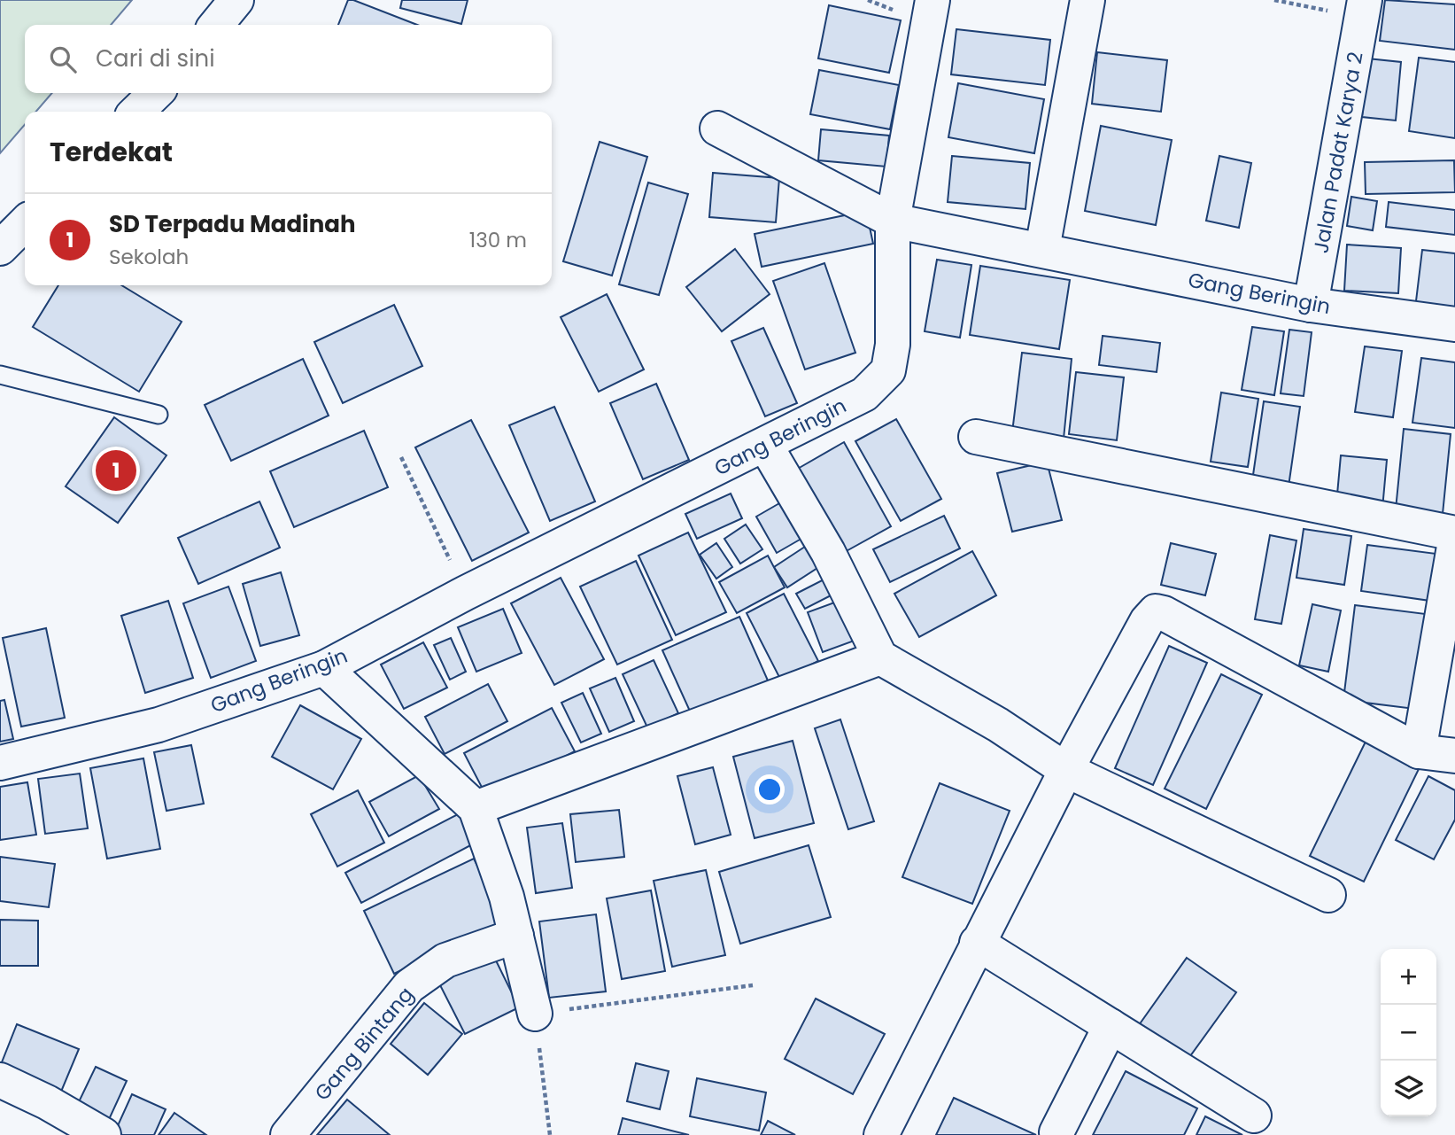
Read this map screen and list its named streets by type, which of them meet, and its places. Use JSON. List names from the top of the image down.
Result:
{
  "streets": {
    "street": ["Jalan Padat Karya 2", "Gang Beringin", "Gang Bintang"]
  },
  "crossings": [
    ["Jalan Padat Karya 2", "Gang Beringin"]
  ],
  "page": {
    "search": "Cari di sini",
    "heading": "Terdekat",
    "list": [
      {
        "mark": "1",
        "name": "SD Terpadu Madinah",
        "note": "Sekolah",
        "value": "130 m"
      }
    ],
    "pins": "1",
    "map_buttons": ["+", "−"]
  }
}
